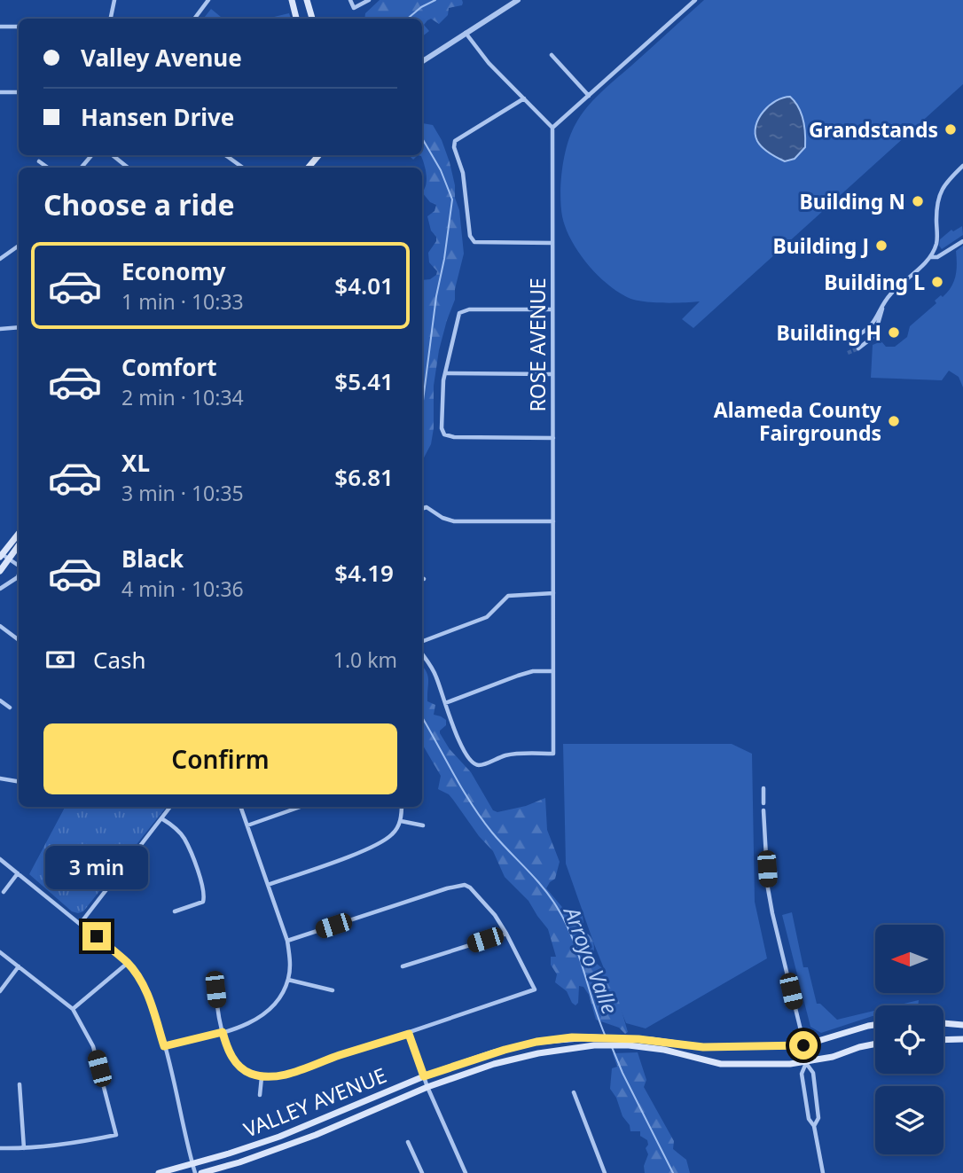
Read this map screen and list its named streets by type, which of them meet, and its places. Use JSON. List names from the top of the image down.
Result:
{
  "streets": {
    "main road": ["VALLEY AVENUE"],
    "street": ["ROSE AVENUE"]
  },
  "water": ["Arroyo Valle"],
  "places": [
    "Grandstands",
    "Building N",
    "Building J",
    "Building L",
    "Building H",
    "Alameda County Fairgrounds"
  ],
  "north": "left",
  "page": {
    "banner": ["Valley Avenue", "Hansen Drive"],
    "heading": "Choose a ride",
    "list": [
      {
        "name": "Economy",
        "note": "1 min · 10:33",
        "value": "$4.01"
      },
      {
        "name": "Comfort",
        "note": "2 min · 10:34",
        "value": "$5.41"
      },
      {
        "name": "XL",
        "note": "3 min · 10:35",
        "value": "$6.81"
      },
      {
        "name": "Black",
        "note": "4 min · 10:36",
        "value": "$4.19"
      }
    ],
    "pay": ["Cash", "1.0 km"],
    "buttons": "Confirm",
    "bubble": "3 min"
  }
}
